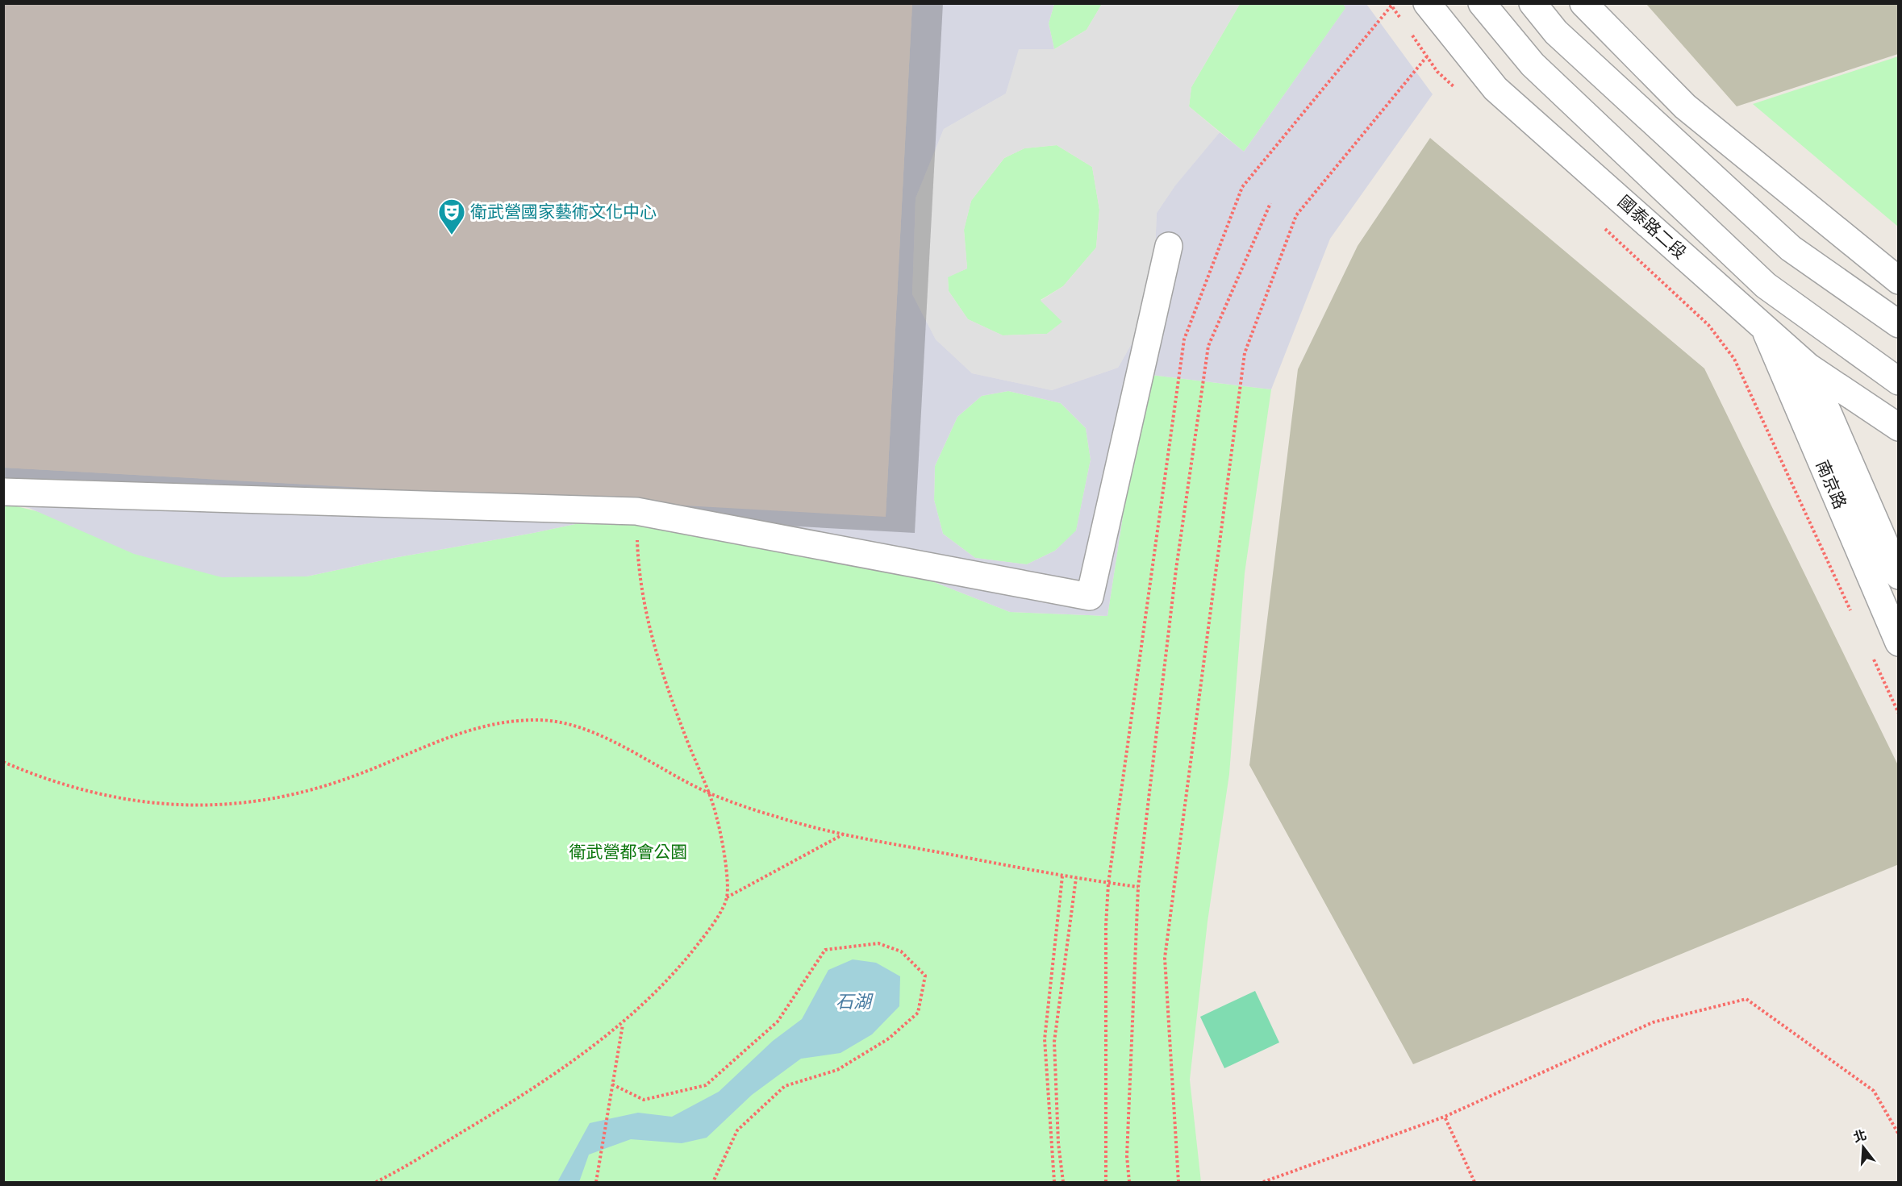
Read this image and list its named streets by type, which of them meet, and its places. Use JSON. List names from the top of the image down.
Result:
{
  "streets": {
    "street": ["國泰路二段", "南京路"]
  },
  "crossings": [
    ["國泰路二段", "南京路"]
  ],
  "water": ["石湖"],
  "parks": ["衛武營都會公園"],
  "places": {
    "theatre": ["衛武營國家藝術文化中心"]
  },
  "north": "top"
}
